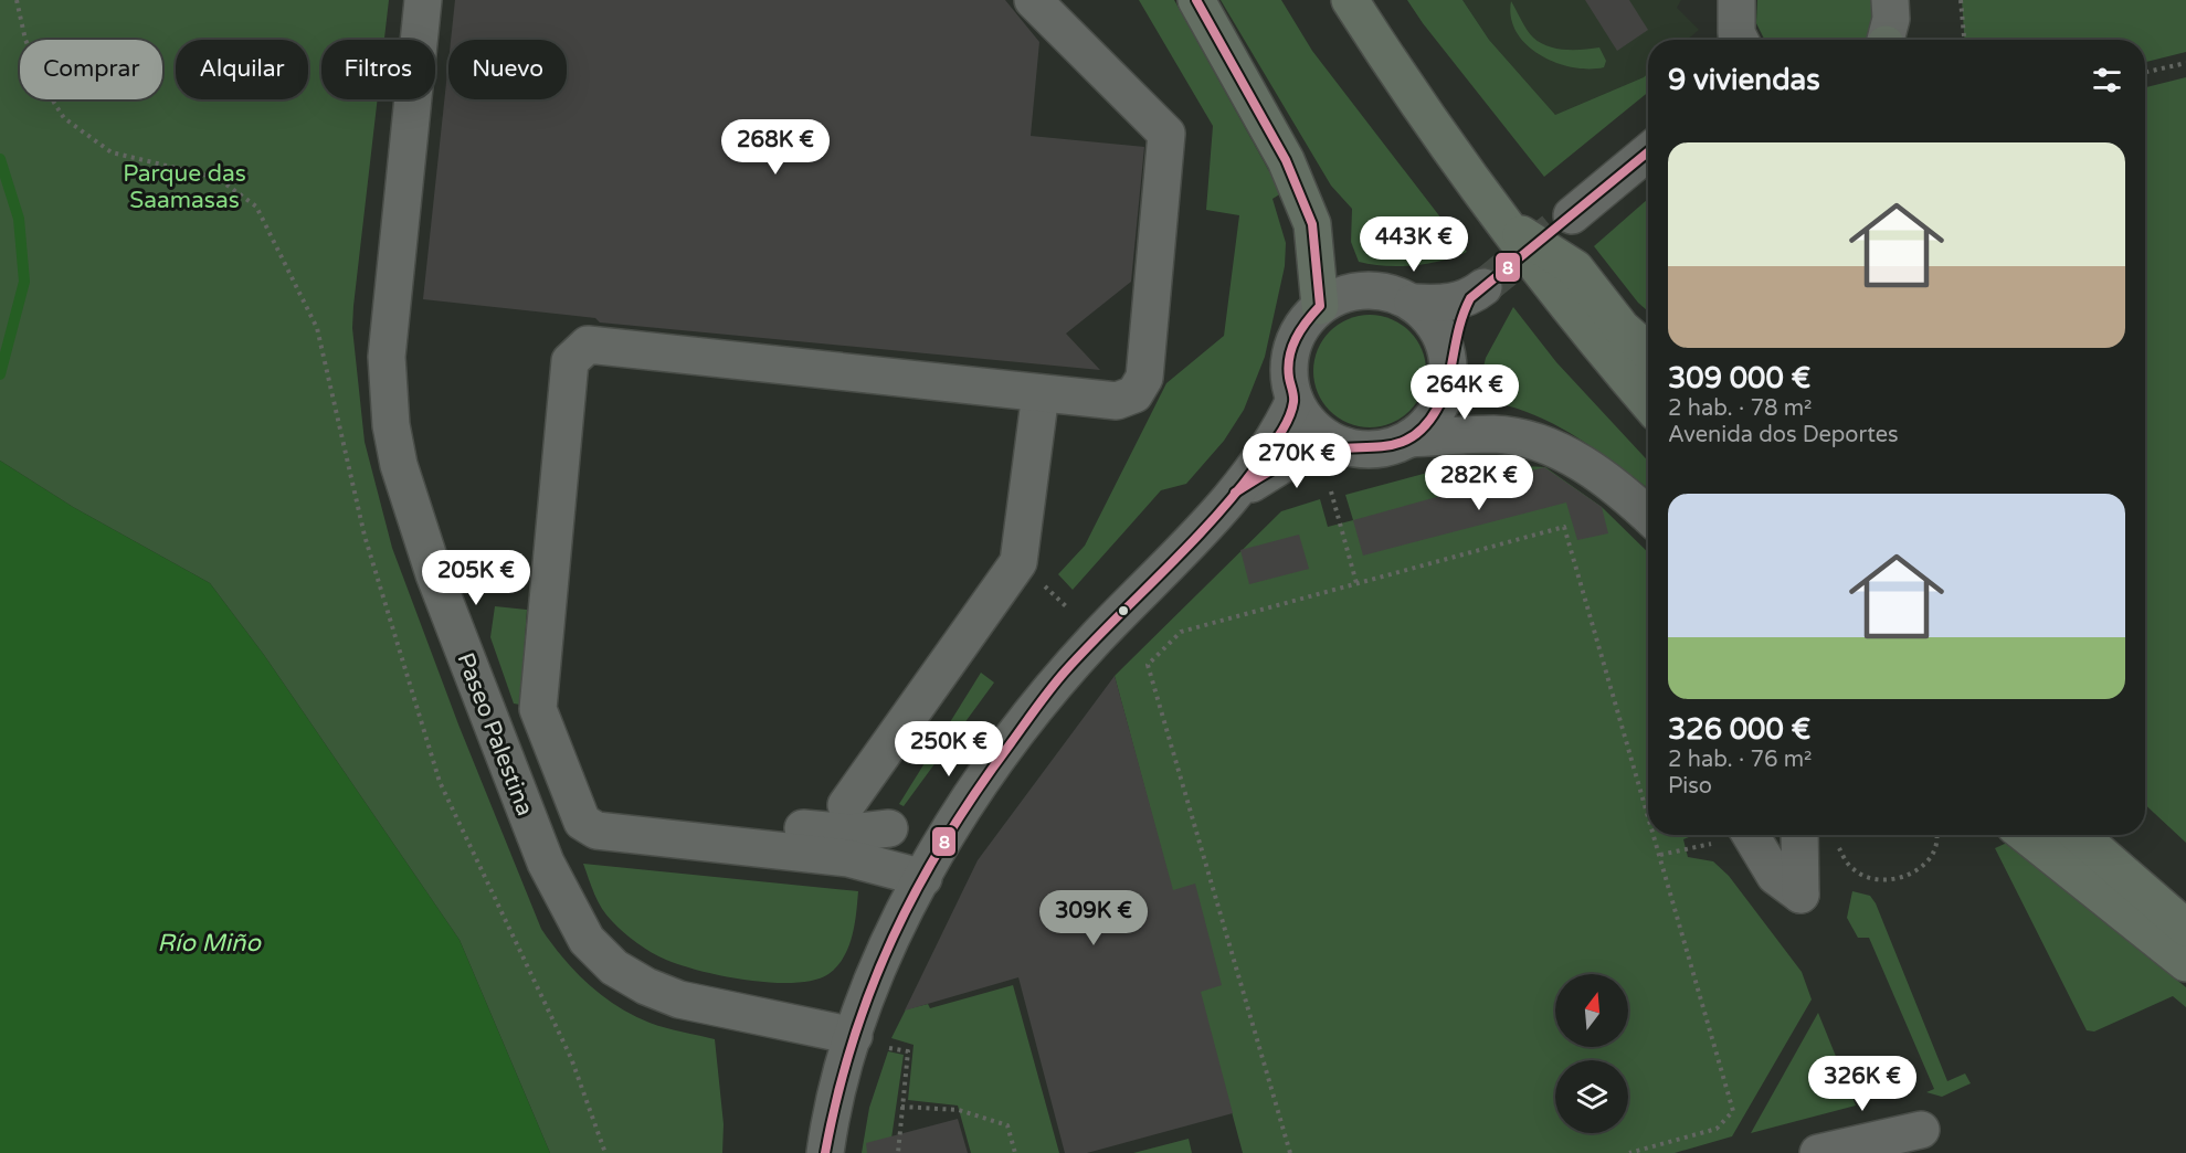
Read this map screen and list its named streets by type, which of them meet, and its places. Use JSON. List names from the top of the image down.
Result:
{
  "streets": {
    "street": ["Paseo Palestina"]
  },
  "water": ["Río Miño"],
  "parks": ["Parque das Saamasas"],
  "lines": ["transit line 8"],
  "north": "top",
  "page": {
    "chip": [
      "Comprar",
      "Alquilar",
      "Filtros",
      "Nuevo"
    ],
    "heading": "9 viviendas",
    "price": [
      "268K €",
      "443K €",
      "264K €",
      "270K €",
      "282K €",
      "205K €",
      "250K €",
      "309K €",
      "326K €"
    ],
    "list": [
      {
        "name": "309 000 €",
        "note": "2 hab. · 78 m² · Avenida dos Deportes"
      },
      {
        "name": "326 000 €",
        "note": "2 hab. · 76 m² · Piso"
      }
    ]
  }
}
